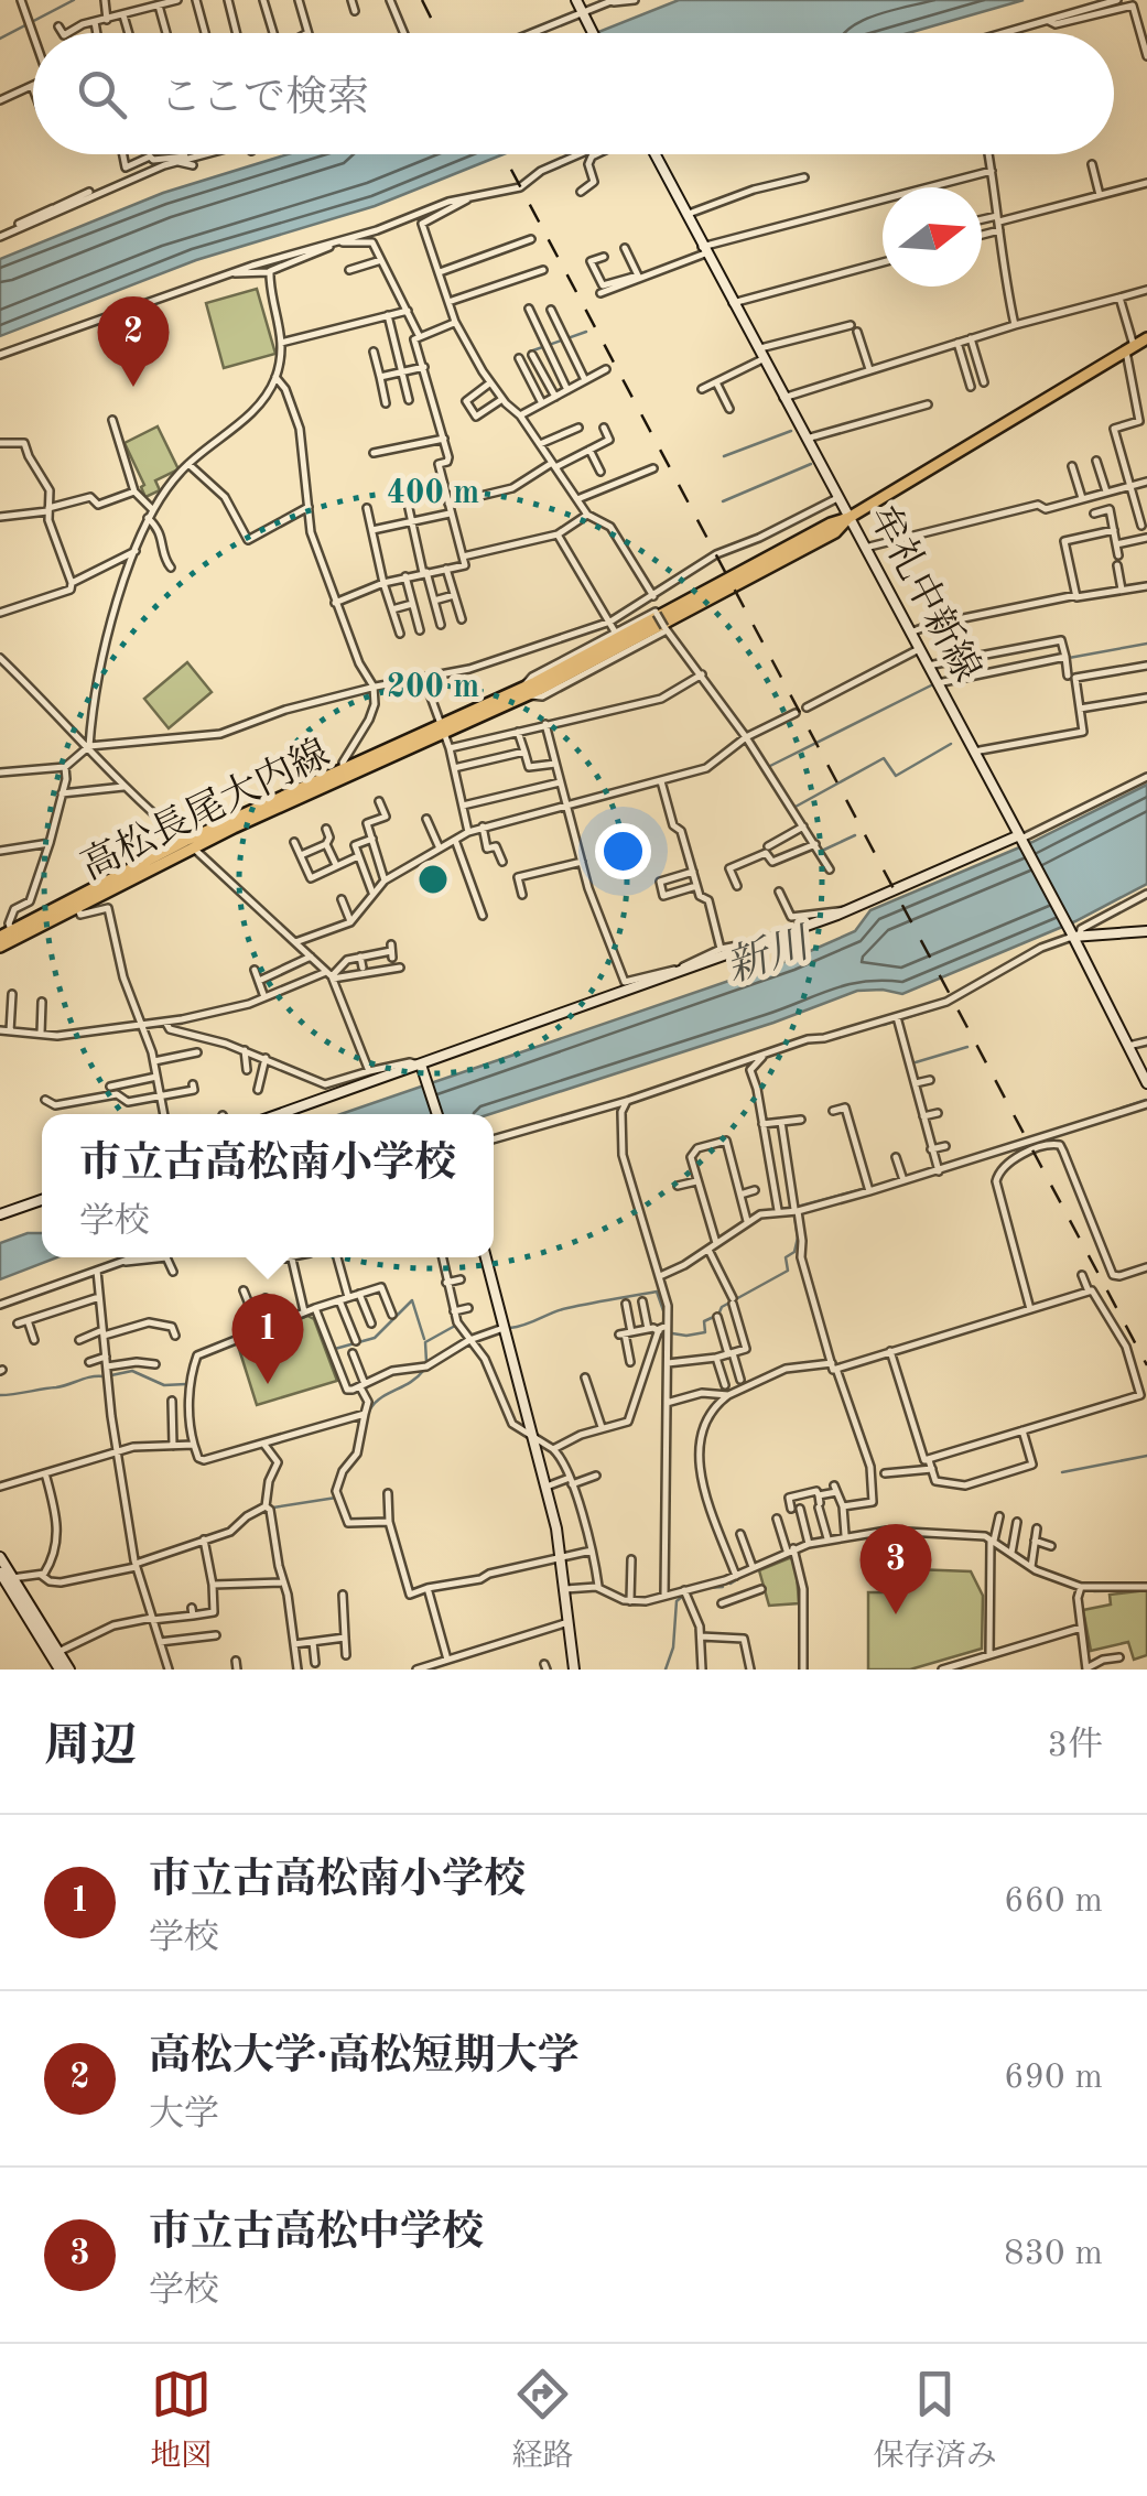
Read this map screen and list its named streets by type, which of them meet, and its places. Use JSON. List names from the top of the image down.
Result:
{
  "streets": {
    "main road": ["高松長尾大内線"],
    "street": ["牟礼中新線"]
  },
  "crossings": [
    ["牟礼中新線", "高松長尾大内線"]
  ],
  "water": ["新川"],
  "north": "right",
  "page": {
    "search": "ここで検索",
    "pins": ["2", "1", "3"],
    "popup": ["市立古高松南小学校", "学校"],
    "heading": ["周辺", "3件"],
    "list": [
      {
        "mark": "1",
        "name": "市立古高松南小学校",
        "note": "学校",
        "value": "660 m"
      },
      {
        "mark": "2",
        "name": "高松大学·高松短期大学",
        "note": "大学",
        "value": "690 m"
      },
      {
        "mark": "3",
        "name": "市立古高松中学校",
        "note": "学校",
        "value": "830 m"
      }
    ],
    "nav": ["地図", "経路", "保存済み"]
  },
  "rings": ["400 m", "200 m"]
}
